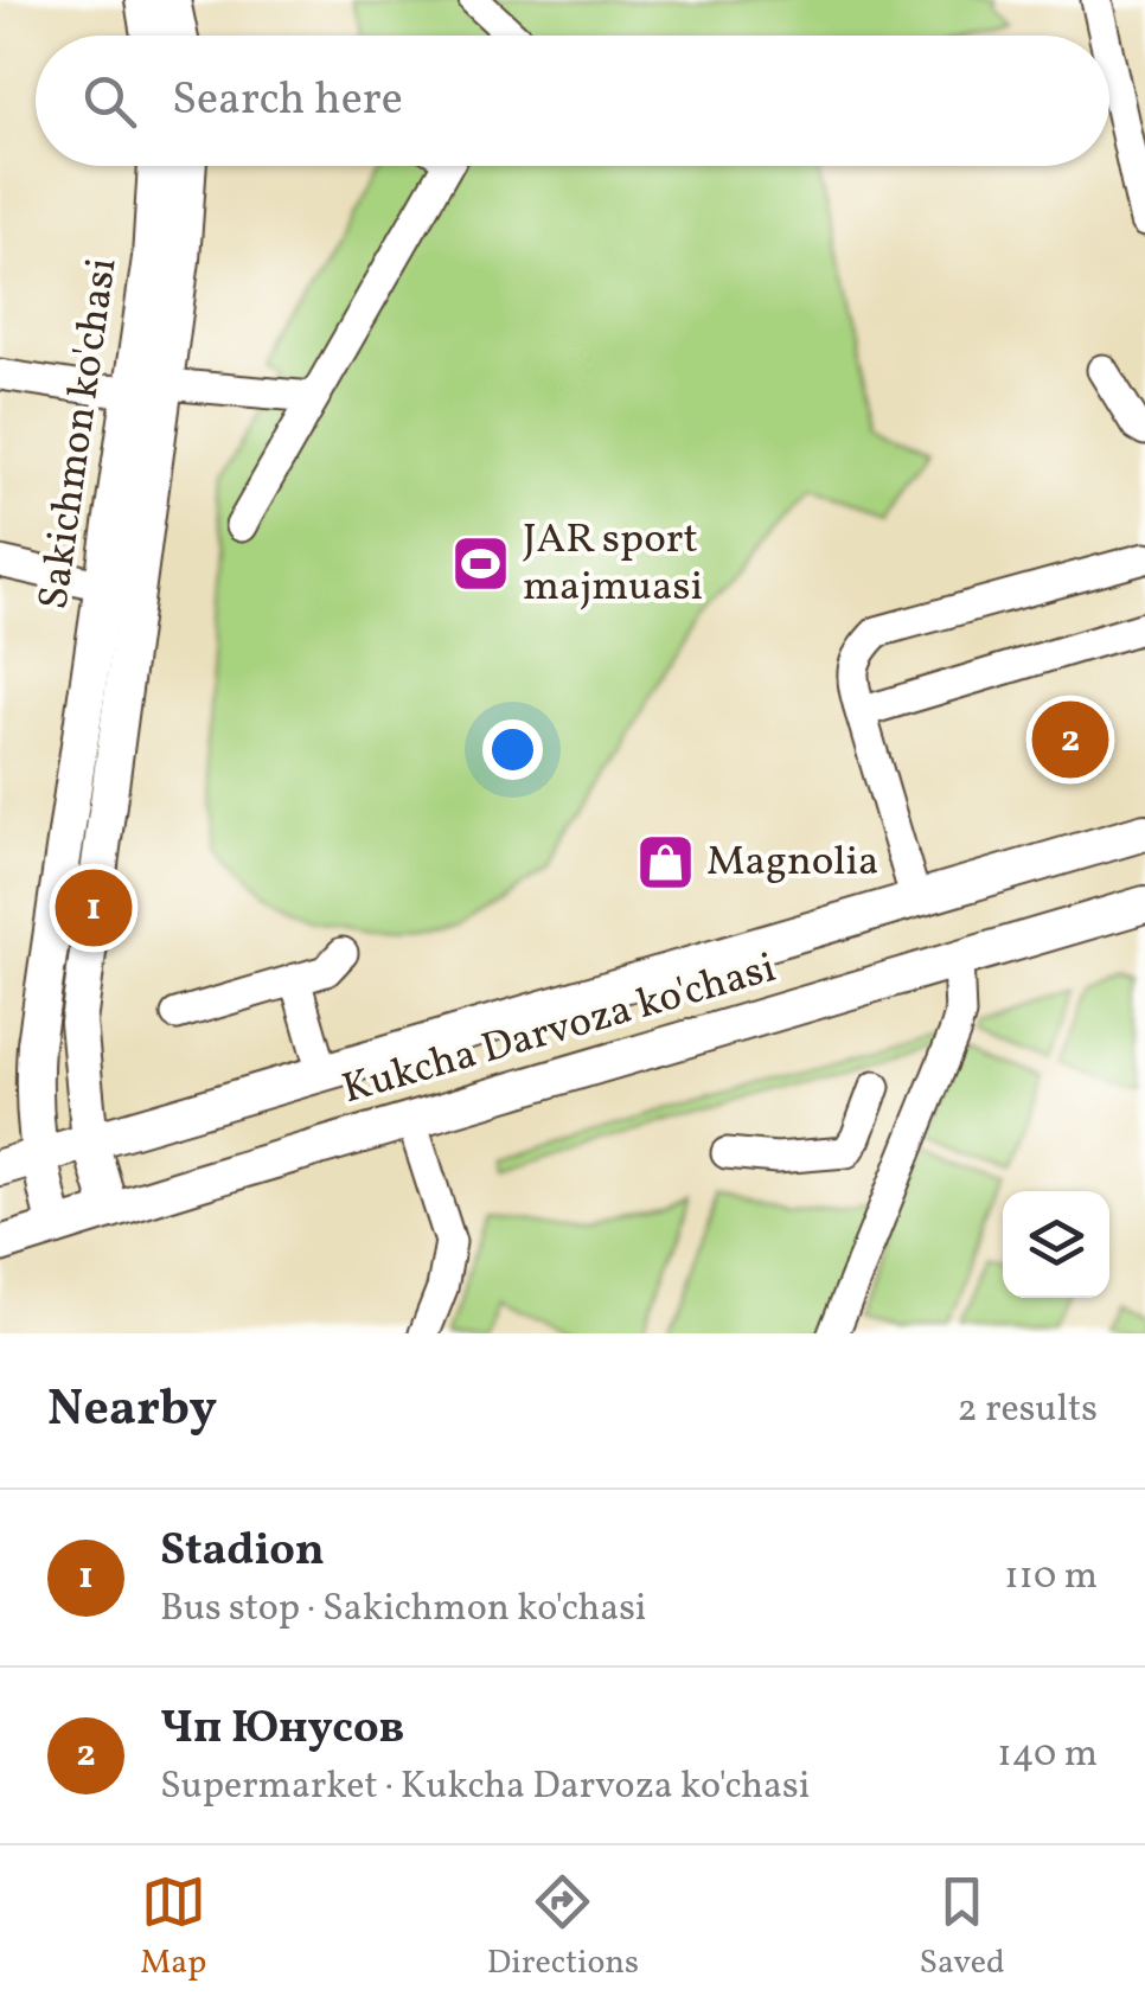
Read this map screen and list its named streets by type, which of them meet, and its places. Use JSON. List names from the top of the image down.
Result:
{
  "streets": {
    "main road": ["Sakichmon ko'chasi", "Kukcha Darvoza ko'chasi"]
  },
  "crossings": [
    ["Sakichmon ko'chasi", "Kukcha Darvoza ko'chasi"]
  ],
  "places": {
    "sports": ["JAR sport majmuasi"],
    "shop": ["Magnolia"]
  },
  "page": {
    "search": "Search here",
    "pins": ["2", "1"],
    "heading": ["Nearby", "2 results"],
    "list": [
      {
        "mark": "1",
        "name": "Stadion",
        "note": "Bus stop · Sakichmon ko'chasi",
        "value": "110 m"
      },
      {
        "mark": "2",
        "name": "Чп Юнусов",
        "note": "Supermarket · Kukcha Darvoza ko'chasi",
        "value": "140 m"
      }
    ],
    "nav": ["Map", "Directions", "Saved"]
  }
}
